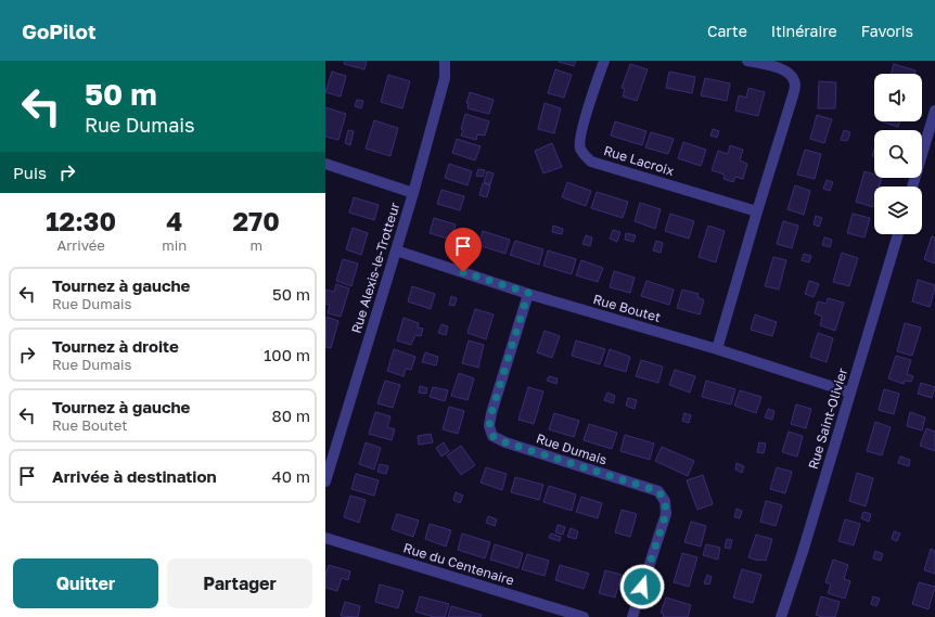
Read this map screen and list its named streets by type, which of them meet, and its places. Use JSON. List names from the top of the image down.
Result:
{
  "streets": {
    "street": [
      "Rue Lacroix",
      "Rue Alexis-le-Trotteur",
      "Rue Boutet",
      "Rue Saint-Olivier",
      "Rue Dumais",
      "Rue du Centenaire"
    ]
  },
  "crossings": [
    ["Rue Alexis-le-Trotteur", "Rue Boutet"],
    ["Rue Boutet", "Rue Saint-Olivier"],
    ["Rue Boutet", "Rue Dumais"]
  ],
  "page": {
    "header": "GoPilot",
    "nav": ["Carte", "Itinéraire", "Favoris"],
    "turn": ["50 m", "Rue Dumais"],
    "then": "Puis",
    "eta": [
      "12:30",
      "Arrivée",
      "4",
      "min",
      "270",
      "m"
    ],
    "list": [
      {
        "name": "Tournez à gauche",
        "note": "Rue Dumais",
        "value": "50 m"
      },
      {
        "name": "Tournez à droite",
        "note": "Rue Dumais",
        "value": "100 m"
      },
      {
        "name": "Tournez à gauche",
        "note": "Rue Boutet",
        "value": "80 m"
      },
      {
        "name": "Arrivée à destination",
        "value": "40 m"
      }
    ],
    "buttons": ["Quitter", "Partager"]
  }
}
